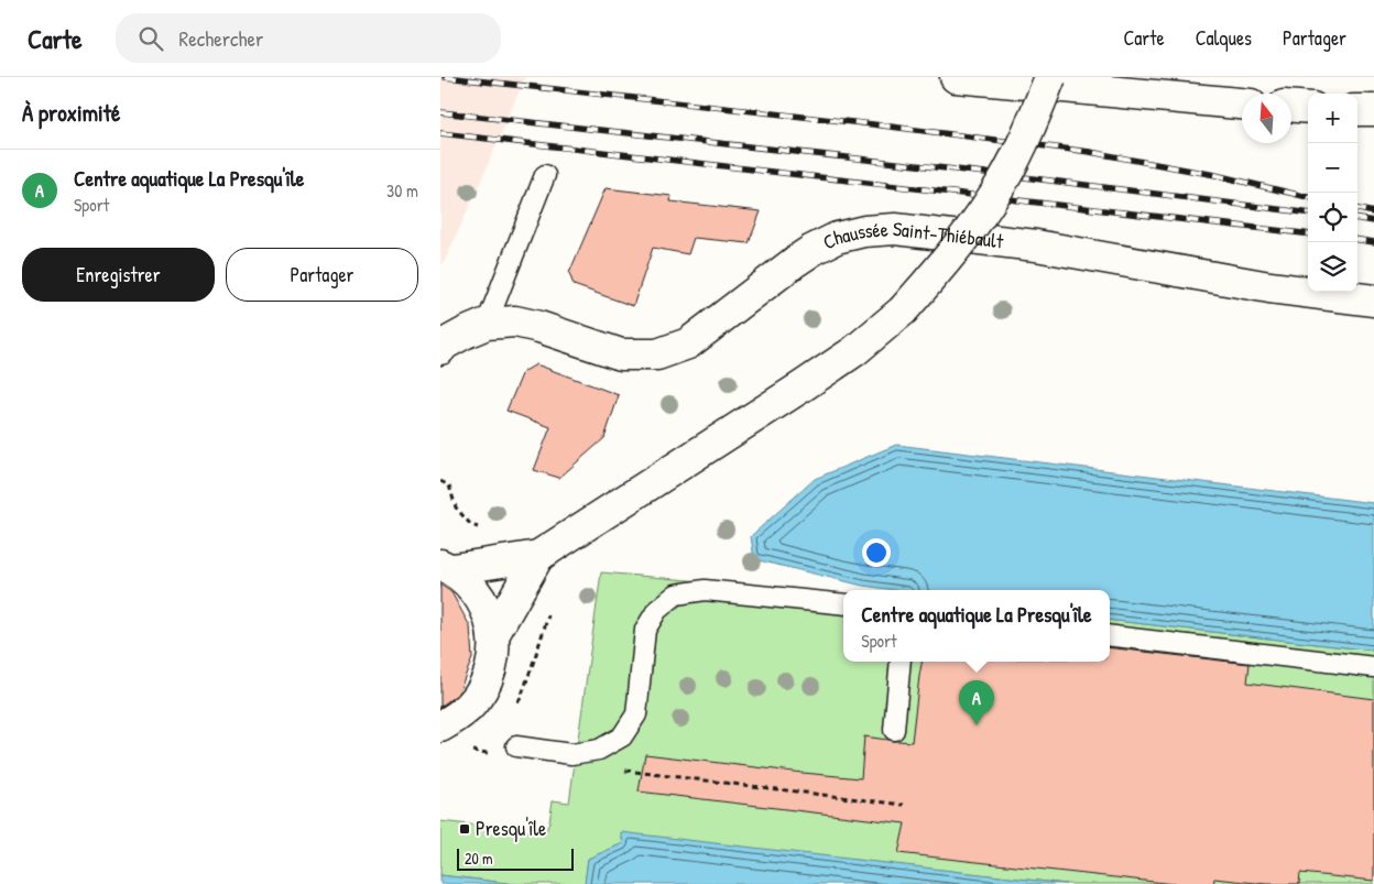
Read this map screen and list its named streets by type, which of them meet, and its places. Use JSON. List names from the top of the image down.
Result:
{
  "streets": {
    "street": ["Chaussée Saint-Thiébault"]
  },
  "places": {
    "transit": ["Presqu'île"]
  },
  "scale_bar": "20 m",
  "north": "top",
  "page": {
    "header": "Carte",
    "search": "Rechercher",
    "nav": ["Carte", "Calques", "Partager"],
    "heading": "À proximité",
    "map_buttons": ["+", "−"],
    "list": [
      {
        "mark": "A",
        "name": "Centre aquatique La Presqu'île",
        "note": "Sport",
        "value": "30 m"
      }
    ],
    "buttons": ["Enregistrer", "Partager"],
    "popup": ["Centre aquatique La Presqu'île", "Sport"],
    "pins": "A",
    "scale": "20 m"
  }
}
